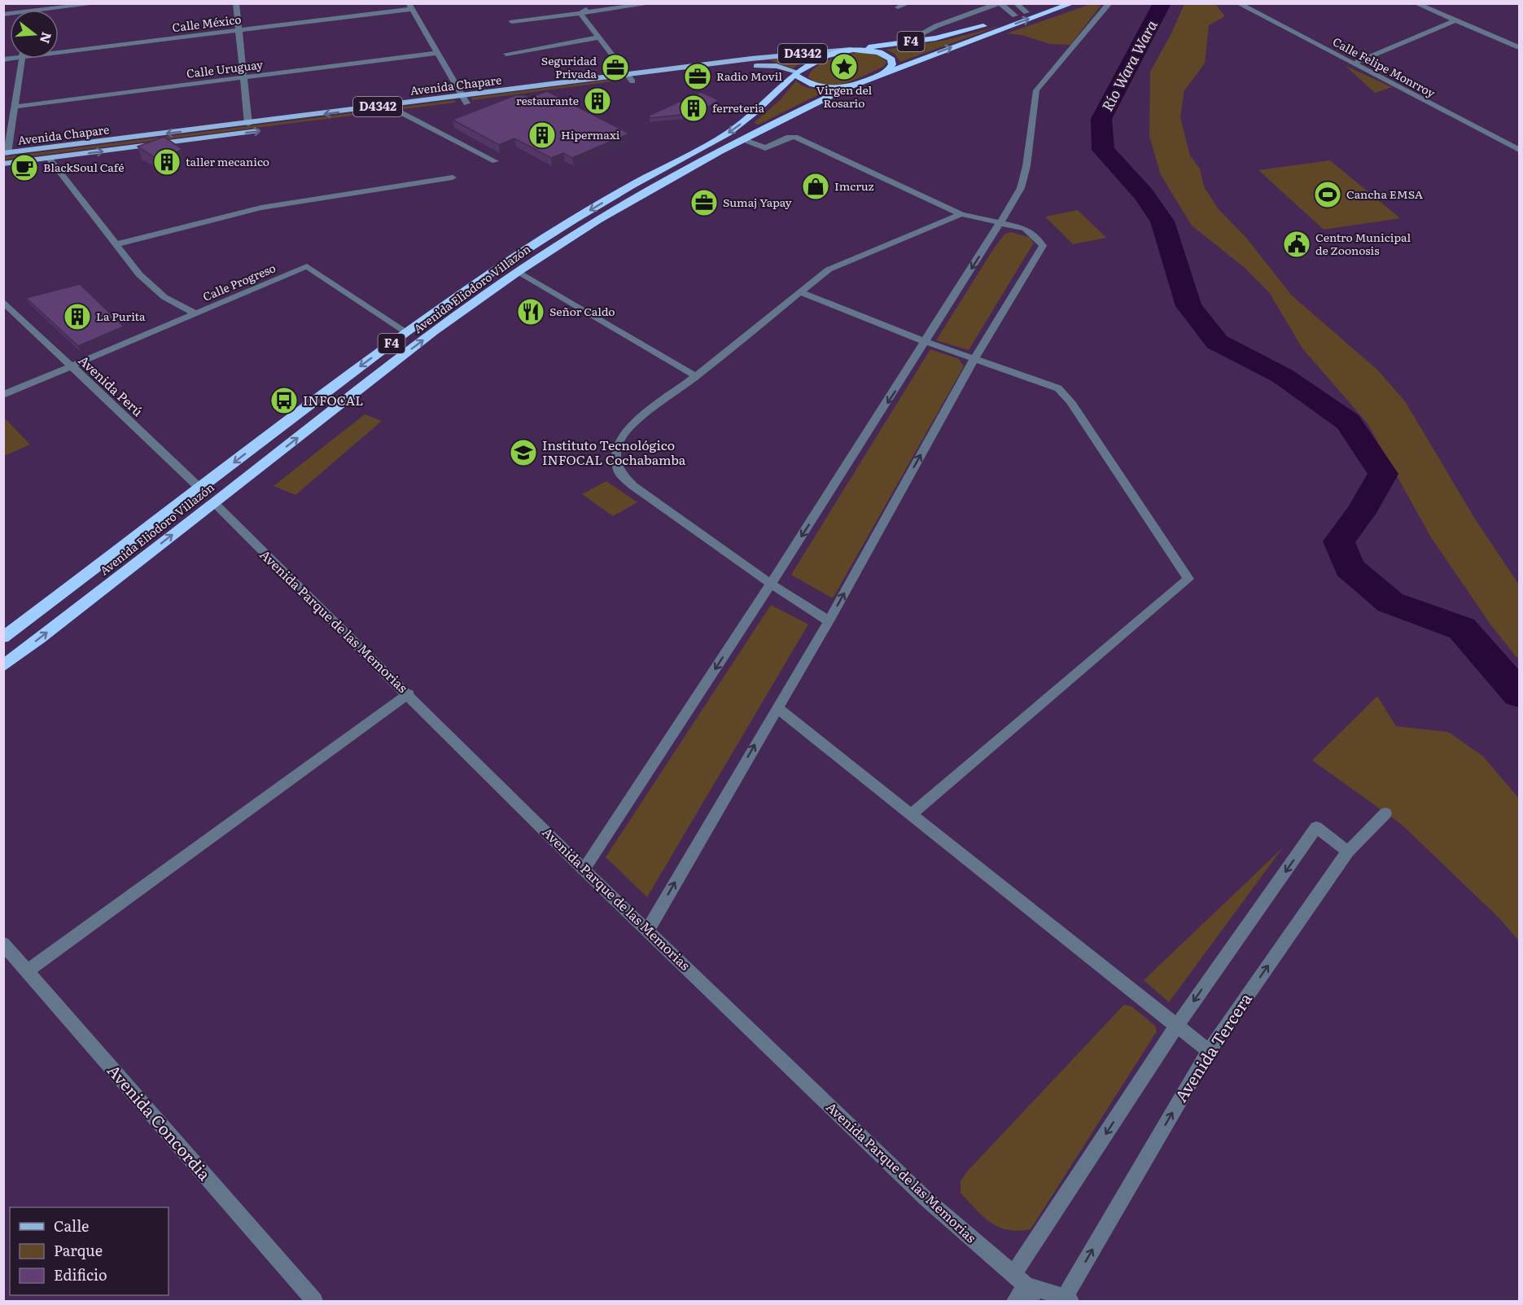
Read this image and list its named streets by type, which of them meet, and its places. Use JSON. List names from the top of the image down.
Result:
{
  "streets": {
    "highway": ["F4", "Avenida Eliodoro Villazón"],
    "main road": ["D4342", "Avenida Chapare"],
    "street": [
      "Calle México",
      "Calle Felipe Monrroy",
      "Calle Uruguay",
      "Calle Progreso",
      "Avenida Perú",
      "Avenida Parque de las Memorias",
      "Avenida Tercera",
      "Avenida Concordia"
    ]
  },
  "crossings": [
    ["F4", "Avenida Chapare"],
    ["F4", "Avenida Eliodoro Villazón"],
    ["Avenida Chapare", "Avenida Eliodoro Villazón"],
    ["Calle Progreso", "Avenida Eliodoro Villazón"],
    ["Calle Progreso", "Avenida Perú"],
    ["Avenida Eliodoro Villazón", "Avenida Perú"],
    ["Avenida Eliodoro Villazón", "Avenida Parque de las Memorias"]
  ],
  "water": ["Río Wara Wara"],
  "places": {
    "place": ["Virgen del Rosario"],
    "office": ["Seguridad Privada", "Radio Movil", "Sumaj Yapay"],
    "building": [
      "restaurante",
      "ferreteria",
      "Hipermaxi",
      "taller mecanico",
      "La Purita"
    ],
    "cafe": ["BlackSoul Café"],
    "shop": ["Imcruz"],
    "sports": ["Cancha EMSA"],
    "public building": ["Centro Municipal de Zoonosis"],
    "restaurant": ["Señor Caldo"],
    "bus stop": ["INFOCAL"],
    "school or university": ["Instituto Tecnológico INFOCAL Cochabamba"]
  },
  "legend": ["Calle", "Parque", "Edificio"],
  "north": "right"
}
